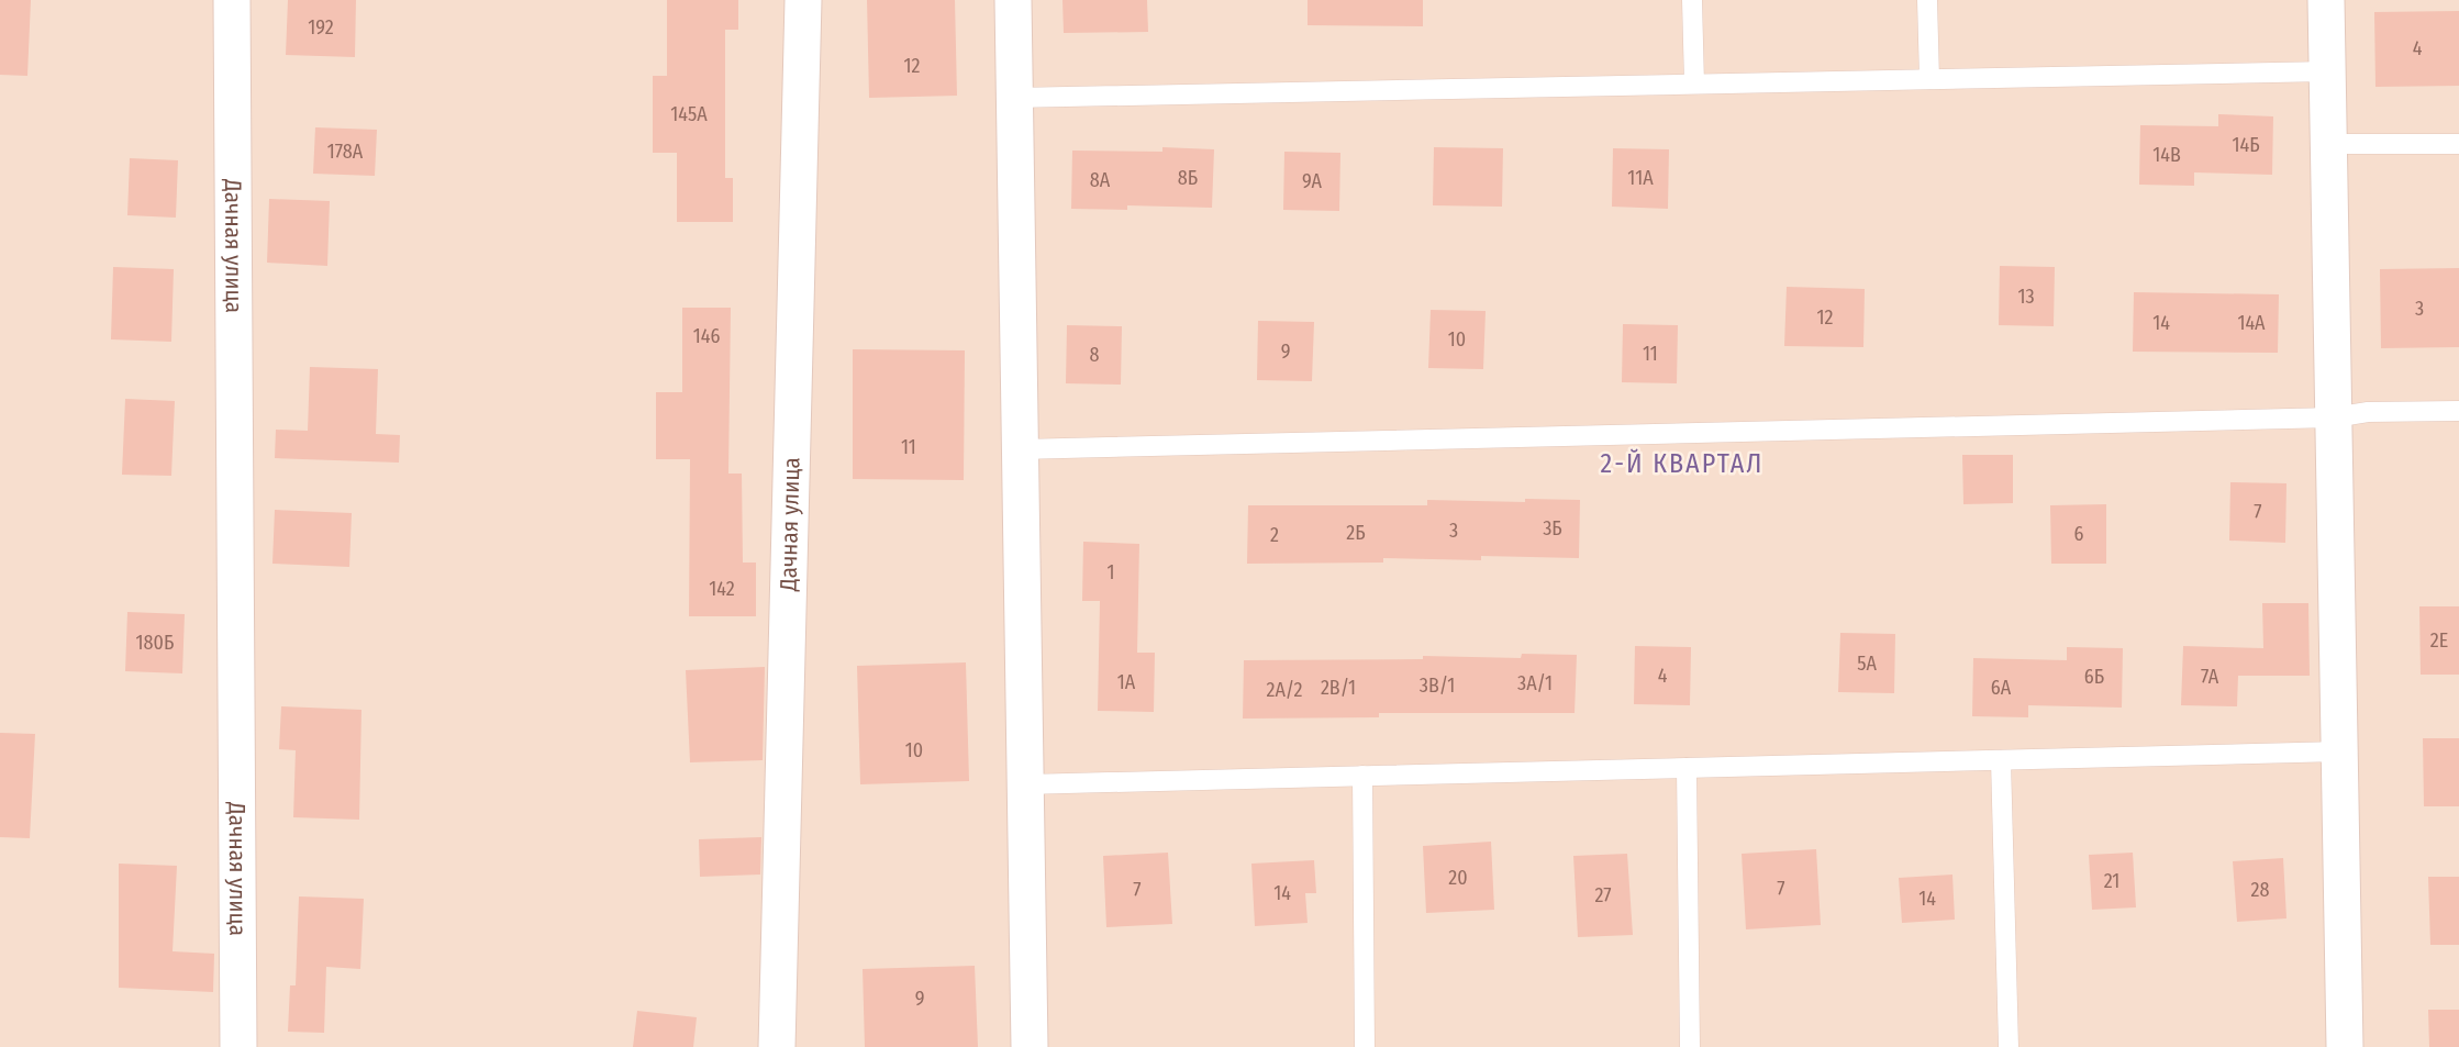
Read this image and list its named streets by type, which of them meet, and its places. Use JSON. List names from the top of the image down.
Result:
{
  "streets": {
    "street": ["Дачная улица"]
  },
  "districts": ["2-Й КВАРТАЛ"],
  "house_numbers": [
    "192",
    "4",
    "12",
    "145А",
    "14Б",
    "178А",
    "14В",
    "8Б",
    "11А",
    "8А",
    "9А",
    "13",
    "3",
    "12",
    "14",
    "14А",
    "146",
    "10",
    "9",
    "11",
    "8",
    "11",
    "7",
    "3Б",
    "3",
    "2Б",
    "6",
    "2",
    "1",
    "142",
    "2Е",
    "180Б",
    "5А",
    "4",
    "6Б",
    "7А",
    "1А",
    "3А/1",
    "3В/1",
    "2В/1",
    "6А",
    "2А/2",
    "10",
    "20",
    "21",
    "7",
    "7",
    "28",
    "14",
    "27",
    "14",
    "9"
  ]
}
